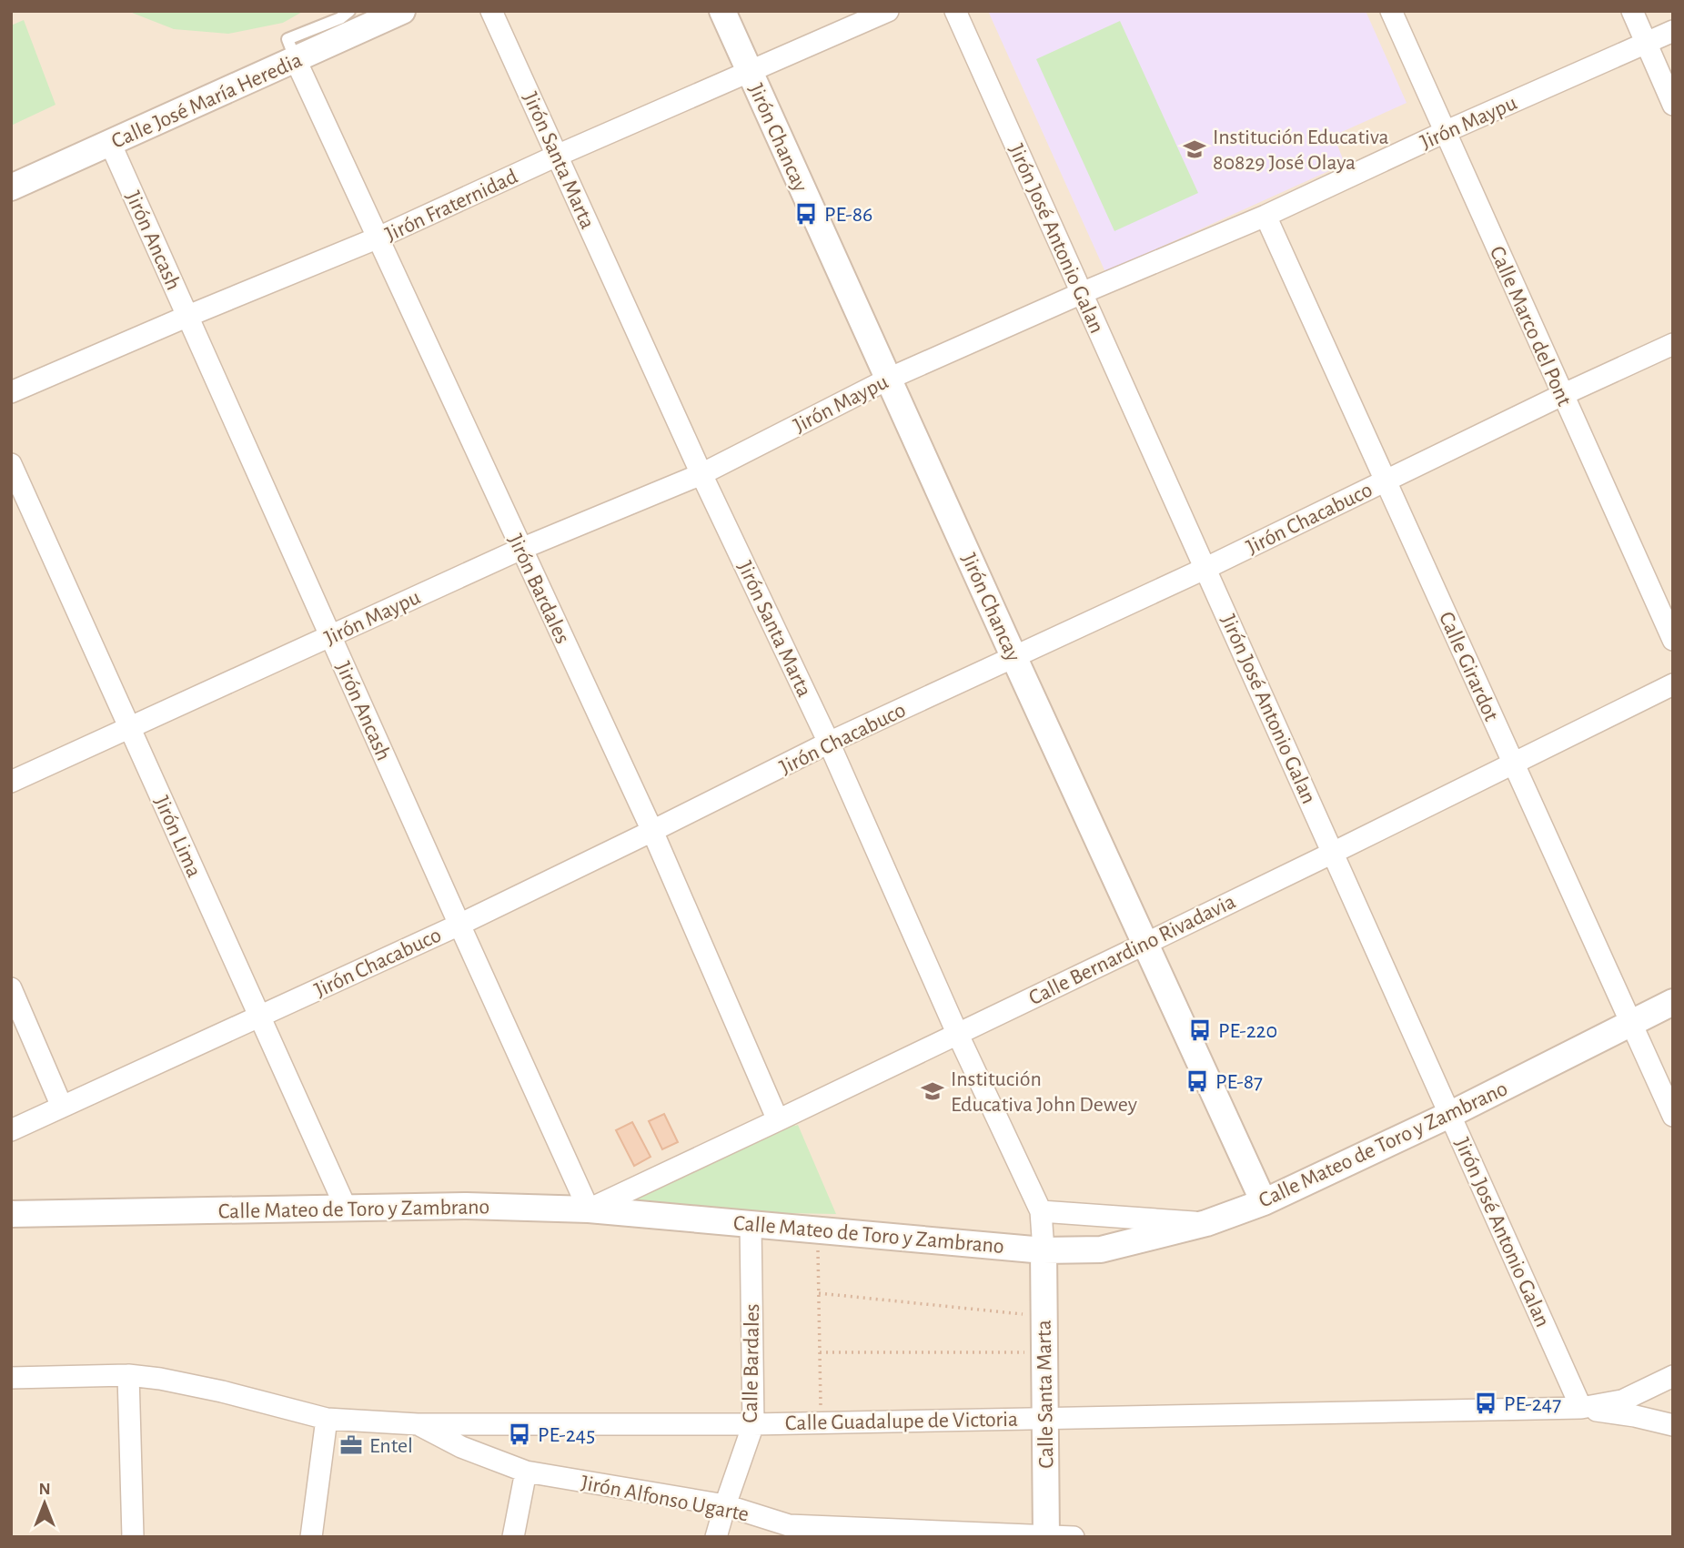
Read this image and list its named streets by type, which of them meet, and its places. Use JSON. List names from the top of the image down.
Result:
{
  "streets": {
    "street": [
      "Calle José María Heredia",
      "Jirón Maypu",
      "Jirón Chancay",
      "Jirón Santa Marta",
      "Jirón Fraternidad",
      "Jirón José Antonio Galan",
      "Jirón Ancash",
      "Calle Marco del Pont",
      "Jirón Chacabuco",
      "Jirón Bardales",
      "Calle Girardot",
      "Jirón Lima",
      "Calle Bernardino Rivadavia",
      "Calle Mateo de Toro y Zambrano",
      "Calle Bardales",
      "Calle Santa Marta",
      "Calle Guadalupe de Victoria",
      "Jirón Alfonso Ugarte"
    ]
  },
  "crossings": [
    ["Calle José María Heredia", "Jirón Ancash"],
    ["Calle José María Heredia", "Jirón Bardales"],
    ["Jirón Maypu", "Jirón Chancay"],
    ["Jirón Maypu", "Jirón Santa Marta"],
    ["Jirón Maypu", "Jirón José Antonio Galan"],
    ["Jirón Maypu", "Jirón Ancash"],
    ["Jirón Maypu", "Calle Marco del Pont"],
    ["Jirón Maypu", "Jirón Bardales"],
    ["Jirón Maypu", "Calle Girardot"],
    ["Jirón Maypu", "Jirón Lima"],
    ["Jirón Chancay", "Jirón Fraternidad"],
    ["Jirón Chancay", "Jirón Chacabuco"],
    ["Jirón Chancay", "Calle Bernardino Rivadavia"],
    ["Jirón Chancay", "Calle Mateo de Toro y Zambrano"],
    ["Jirón Santa Marta", "Jirón Fraternidad"],
    ["Jirón Santa Marta", "Jirón Chacabuco"],
    ["Jirón Santa Marta", "Calle Bernardino Rivadavia"],
    ["Jirón Santa Marta", "Calle Mateo de Toro y Zambrano"],
    ["Jirón Santa Marta", "Calle Santa Marta"],
    ["Jirón Fraternidad", "Jirón Ancash"],
    ["Jirón Fraternidad", "Jirón Bardales"],
    ["Jirón José Antonio Galan", "Jirón Chacabuco"],
    ["Jirón José Antonio Galan", "Calle Bernardino Rivadavia"],
    ["Jirón José Antonio Galan", "Calle Mateo de Toro y Zambrano"],
    ["Jirón José Antonio Galan", "Calle Guadalupe de Victoria"],
    ["Jirón Ancash", "Jirón Chacabuco"],
    ["Jirón Ancash", "Calle Bernardino Rivadavia"],
    ["Jirón Ancash", "Calle Mateo de Toro y Zambrano"],
    ["Calle Marco del Pont", "Jirón Chacabuco"],
    ["Jirón Chacabuco", "Jirón Bardales"],
    ["Jirón Chacabuco", "Calle Girardot"],
    ["Jirón Chacabuco", "Jirón Lima"],
    ["Jirón Bardales", "Calle Bernardino Rivadavia"],
    ["Calle Girardot", "Calle Bernardino Rivadavia"],
    ["Calle Girardot", "Calle Mateo de Toro y Zambrano"],
    ["Jirón Lima", "Calle Mateo de Toro y Zambrano"],
    ["Calle Bernardino Rivadavia", "Calle Mateo de Toro y Zambrano"],
    ["Calle Mateo de Toro y Zambrano", "Calle Bardales"],
    ["Calle Mateo de Toro y Zambrano", "Calle Santa Marta"],
    ["Calle Bardales", "Calle Guadalupe de Victoria"],
    ["Calle Bardales", "Jirón Alfonso Ugarte"],
    ["Calle Santa Marta", "Calle Guadalupe de Victoria"],
    ["Calle Santa Marta", "Jirón Alfonso Ugarte"],
    ["Calle Guadalupe de Victoria", "Jirón Alfonso Ugarte"]
  ],
  "places": {
    "school or university": ["Institución Educativa 80829 José Olaya", "Institución Educativa John Dewey"],
    "bus stop": [
      "PE-86",
      "PE-220",
      "PE-87",
      "PE-247",
      "PE-245"
    ],
    "office": ["Entel"]
  },
  "north": "top"
}
